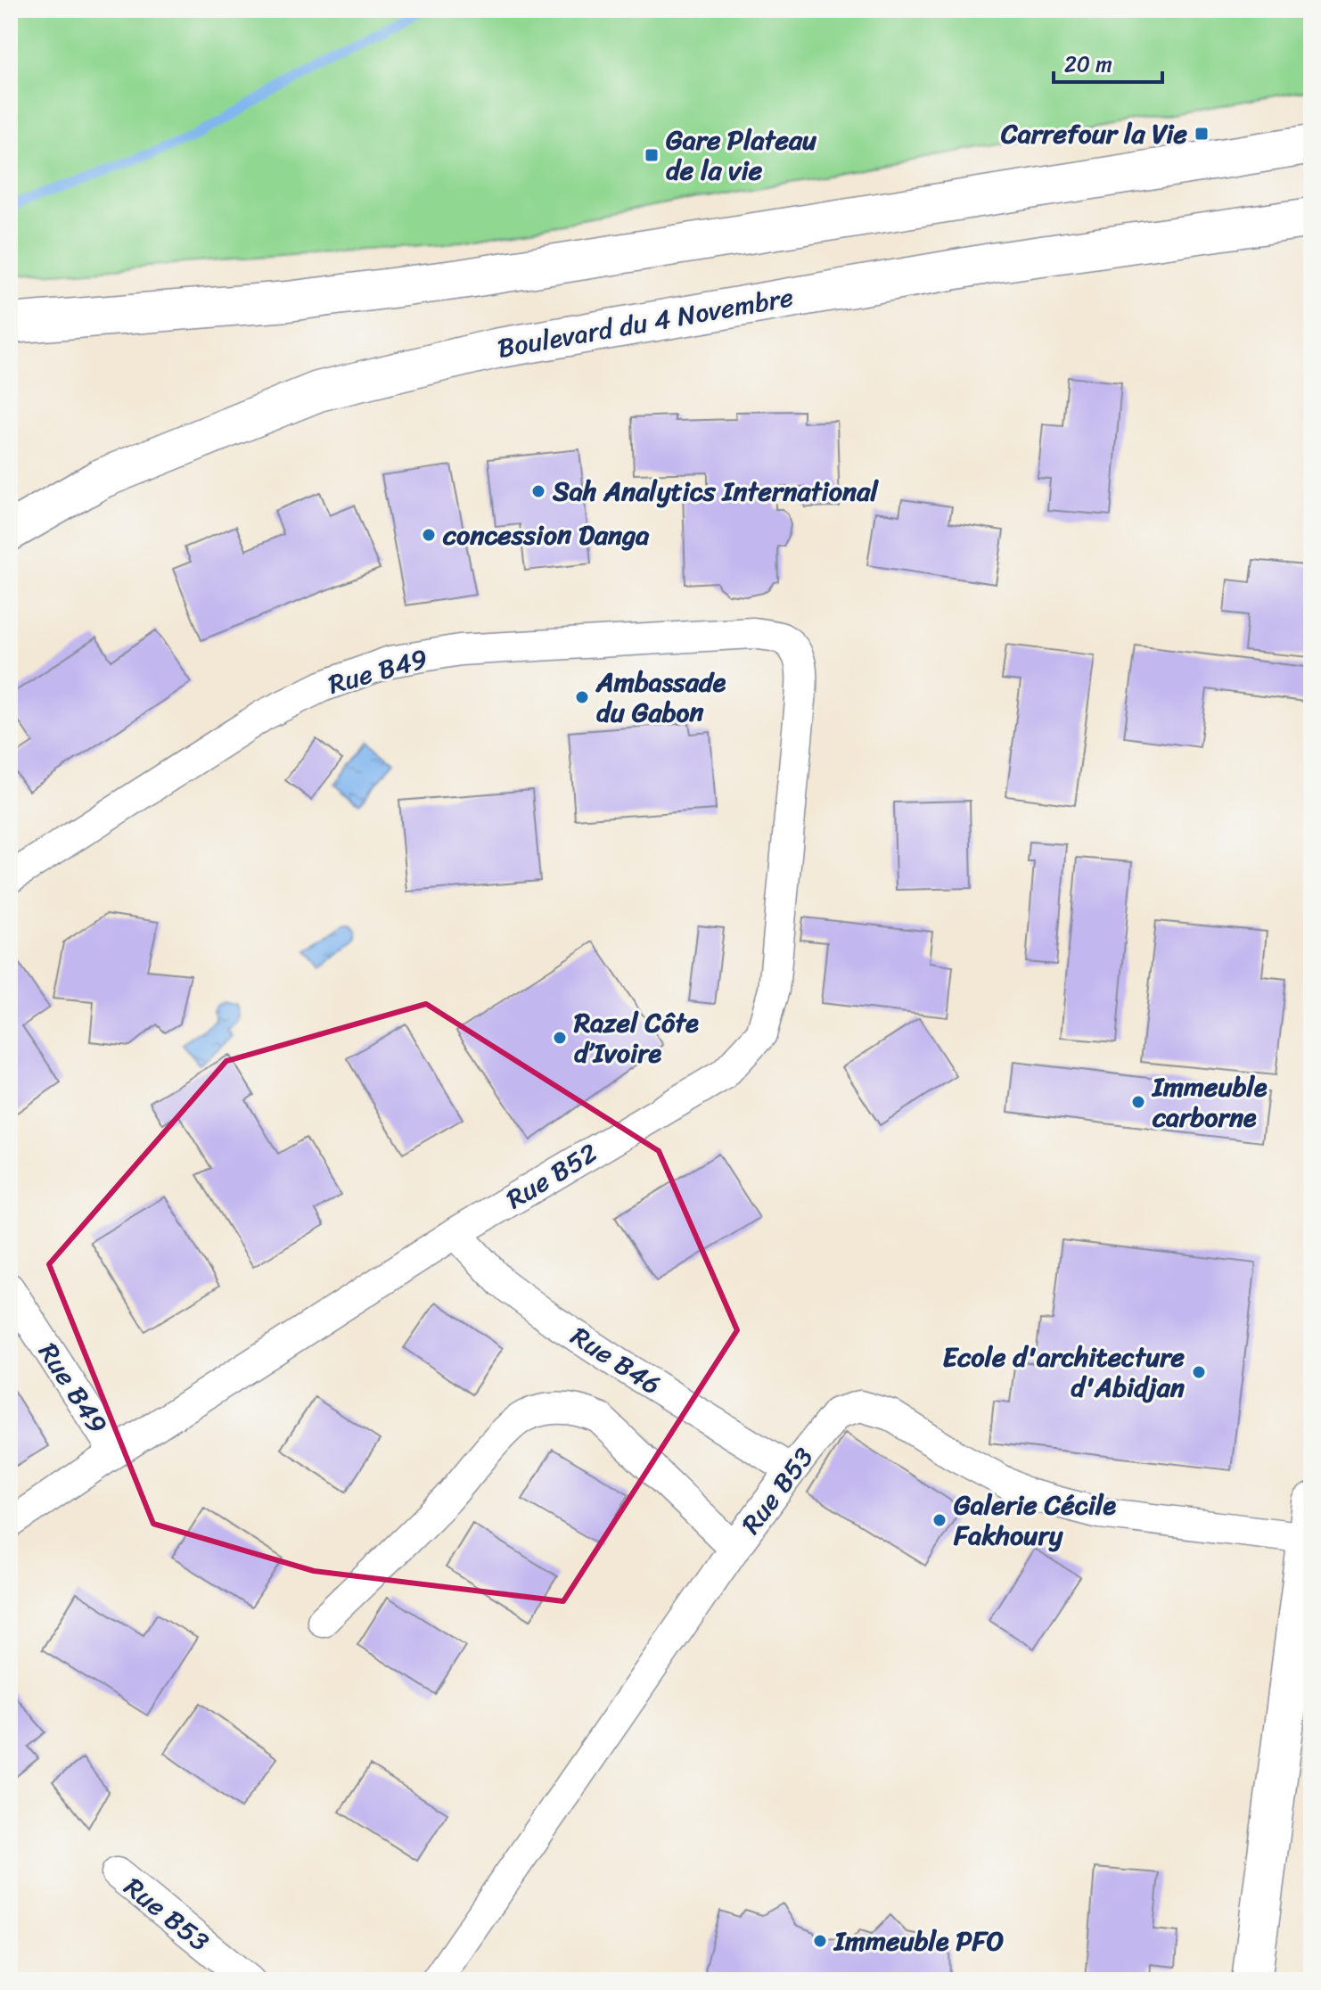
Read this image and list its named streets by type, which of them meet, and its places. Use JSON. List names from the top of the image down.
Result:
{
  "streets": {
    "main road": ["Boulevard du 4 Novembre"],
    "street": [
      "Rue B49",
      "Rue B52",
      "Rue B46",
      "Rue B53"
    ]
  },
  "crossings": [
    ["Rue B49", "Rue B52"],
    ["Rue B52", "Rue B46"],
    ["Rue B46", "Rue B53"]
  ],
  "places": {
    "transit": ["Carrefour la Vie", "Gare Plateau de la vie"],
    "other": [
      "Sah Analytics International",
      "concession Danga",
      "Ambassade du Gabon",
      "Razel Côte d’Ivoire",
      "Immeuble carborne",
      "Ecole d'architecture d'Abidjan",
      "Galerie Cécile Fakhoury",
      "Immeuble PFO"
    ]
  },
  "scale_bar": "20 m"
}
